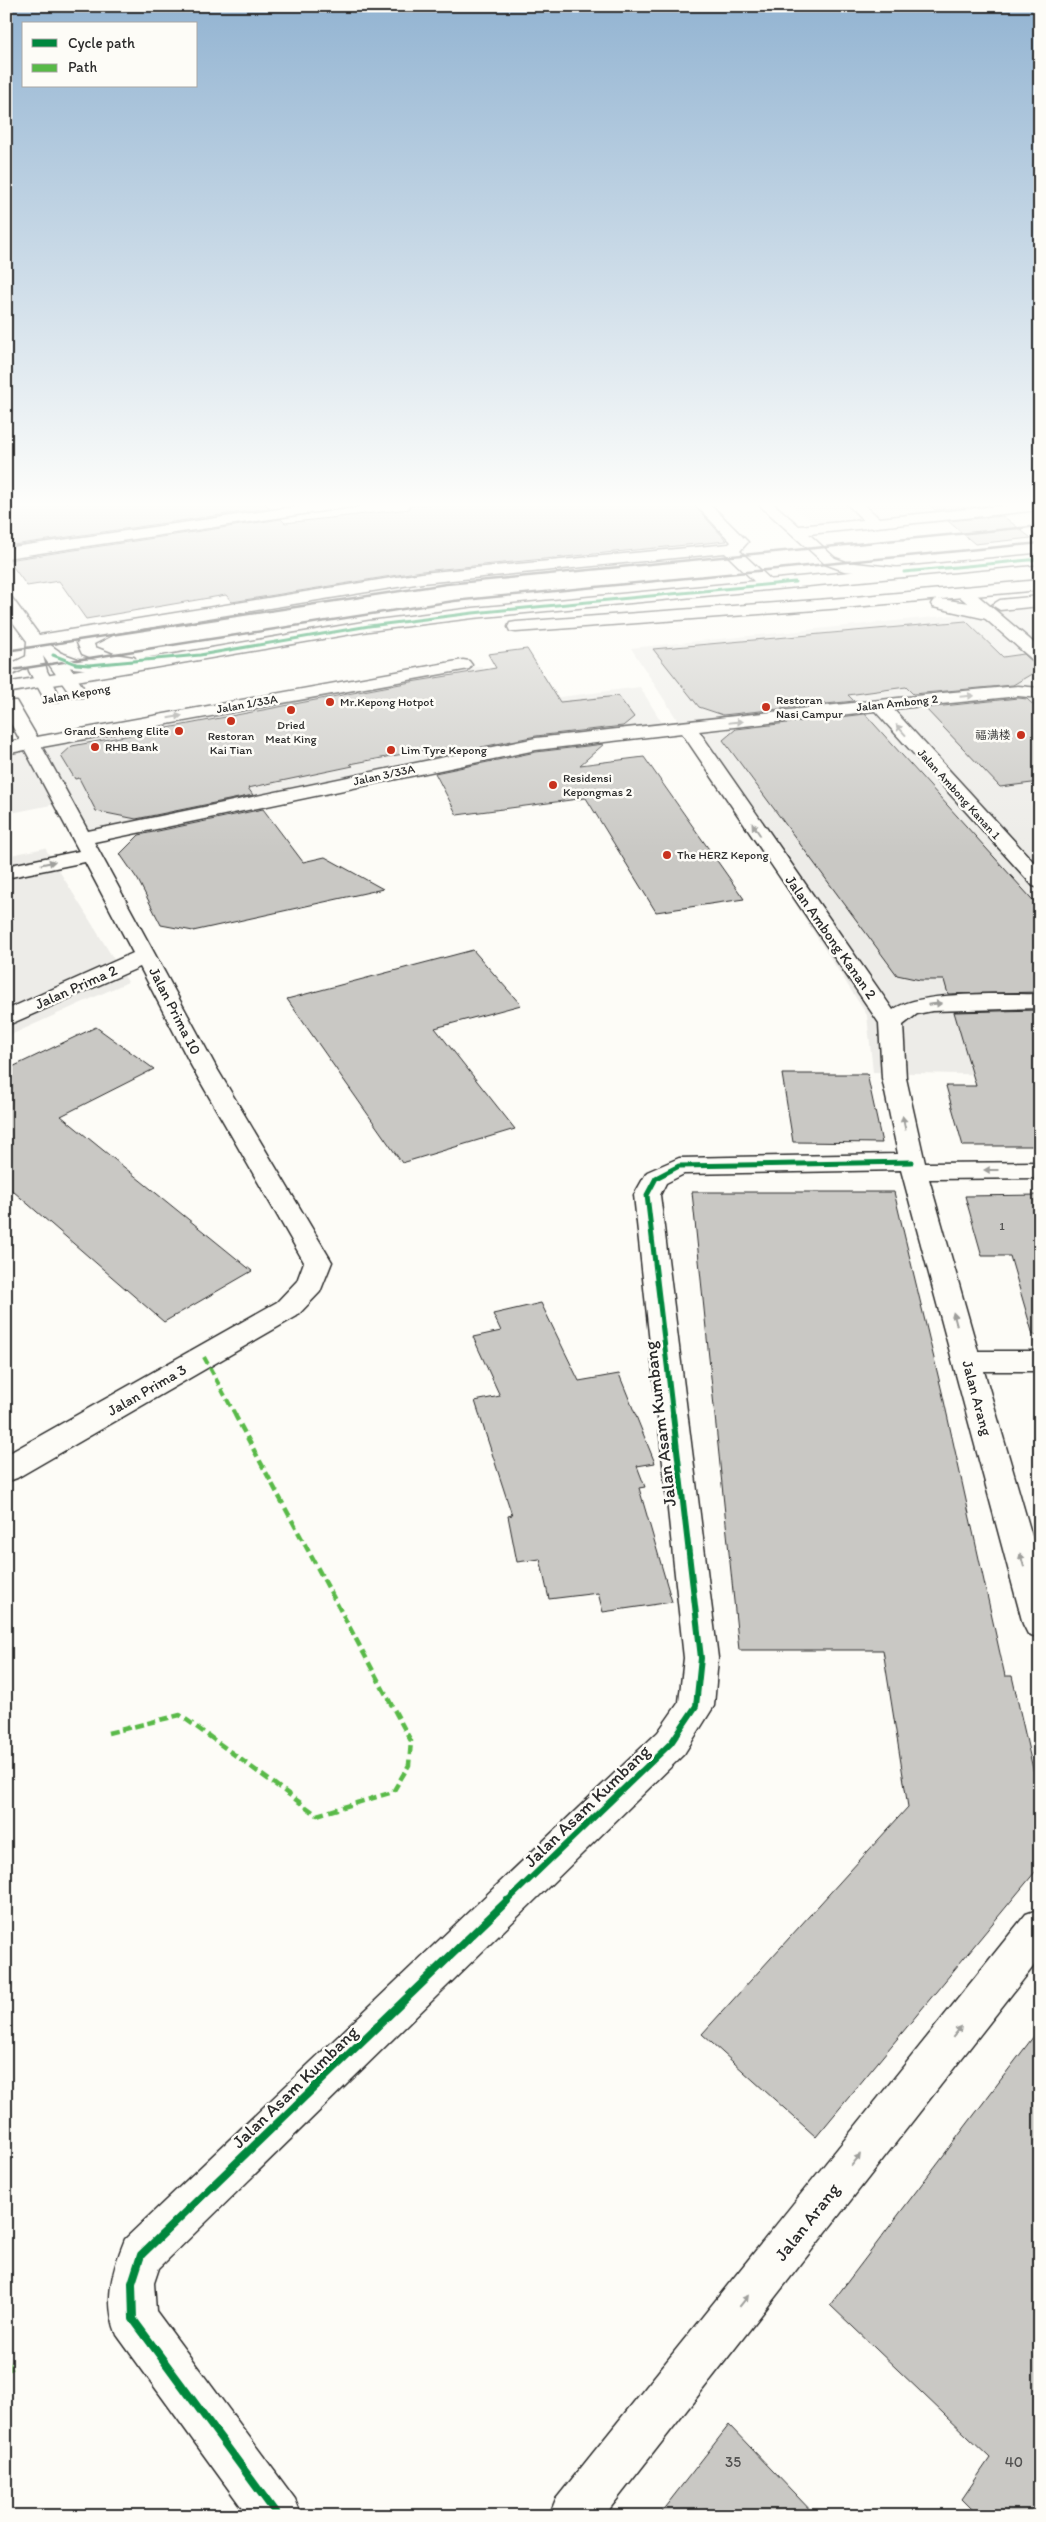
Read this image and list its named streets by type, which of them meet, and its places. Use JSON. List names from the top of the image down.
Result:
{
  "streets": {
    "street": [
      "Jalan Kepong",
      "Jalan Ambong 2",
      "Jalan 1/33A",
      "Jalan 3/33A",
      "Jalan Ambong Kanan 1",
      "Jalan Ambong Kanan 2",
      "Jalan Prima 2",
      "Jalan Prima 10",
      "Jalan Prima 3",
      "Jalan Arang",
      "Jalan Asam Kumbang"
    ]
  },
  "crossings": [
    ["Jalan Kepong", "Jalan Prima 10"],
    ["Jalan Ambong 2", "Jalan 3/33A"],
    ["Jalan Ambong 2", "Jalan Ambong Kanan 1"],
    ["Jalan Ambong 2", "Jalan Ambong Kanan 2"],
    ["Jalan 1/33A", "Jalan Prima 10"],
    ["Jalan 3/33A", "Jalan Ambong Kanan 2"],
    ["Jalan 3/33A", "Jalan Prima 10"],
    ["Jalan Prima 2", "Jalan Prima 10"],
    ["Jalan Prima 10", "Jalan Prima 3"],
    ["Jalan Arang", "Jalan Asam Kumbang"]
  ],
  "one_way": ["Jalan Ambong 2", "Jalan Ambong Kanan 2", "Jalan Arang"],
  "places": [
    "Mr.Kepong Hotpot",
    "Restoran Nasi Campur",
    "Dried Meat King",
    "Restoran Kai Tian",
    "Grand Senheng Elite",
    "福满楼",
    "RHB Bank",
    "Lim Tyre Kepong",
    "Residensi Kepongmas 2",
    "The HERZ Kepong"
  ],
  "house_numbers": ["1", "35", "40"],
  "legend": ["Cycle path", "Path"]
}
